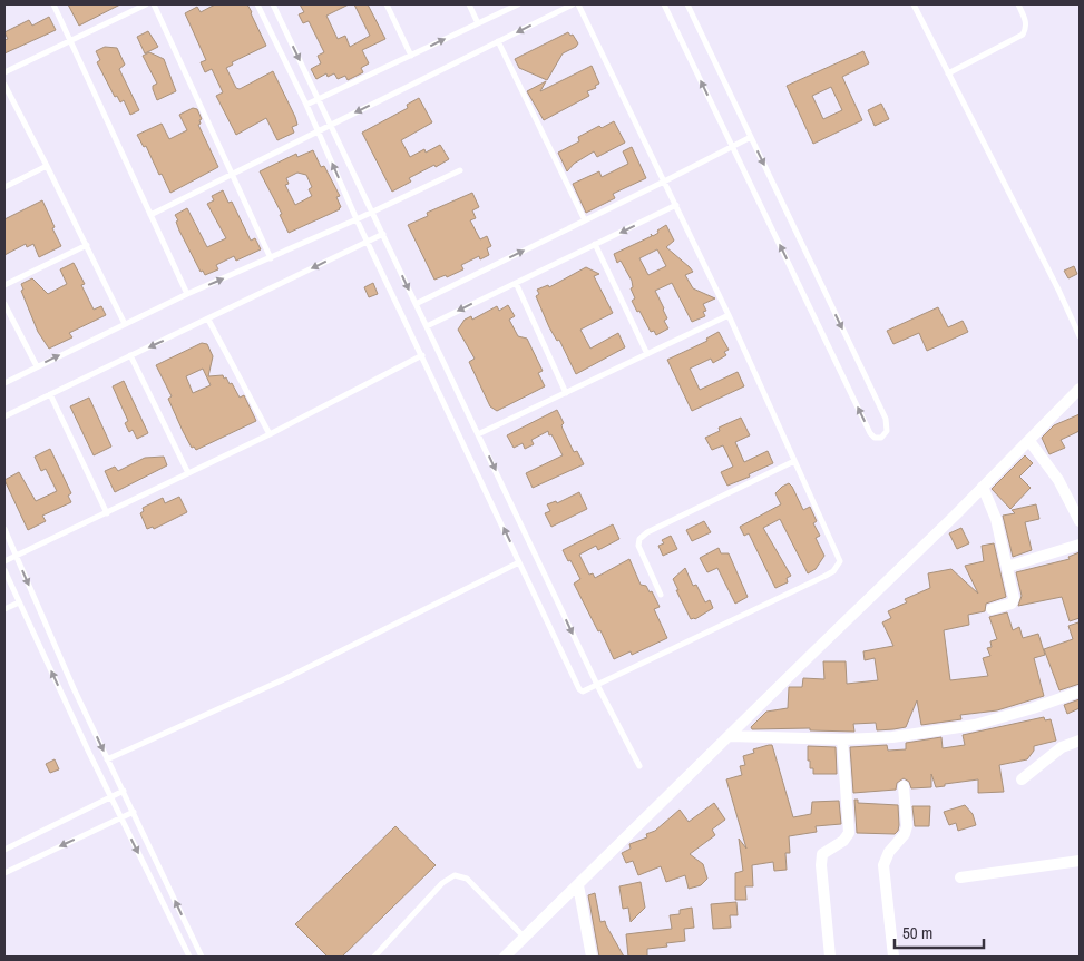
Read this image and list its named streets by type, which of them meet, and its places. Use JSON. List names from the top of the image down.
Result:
{
  "scale_bar": "50 m"
}
